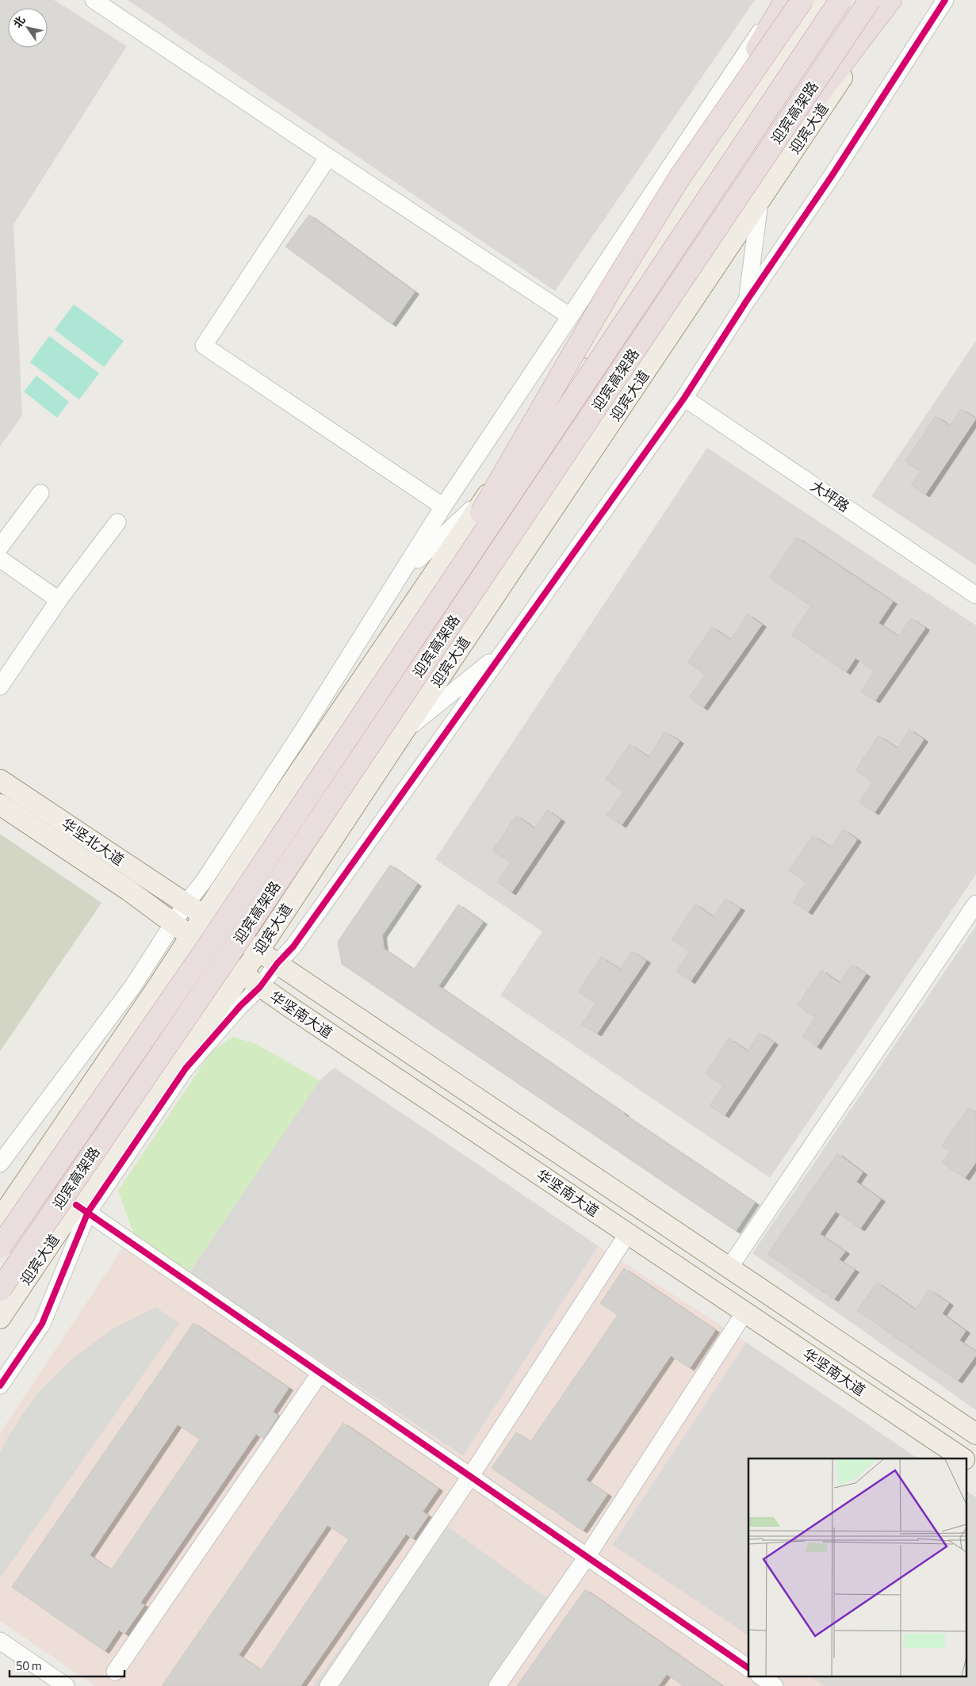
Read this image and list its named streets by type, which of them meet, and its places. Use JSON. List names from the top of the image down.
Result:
{
  "streets": {
    "highway": ["迎宾高架路"],
    "main road": ["迎宾大道", "华坚北大道", "华坚南大道"],
    "street": ["大坪路"]
  },
  "crossings": [
    ["迎宾大道", "华坚南大道"],
    ["华坚北大道", "华坚南大道"]
  ],
  "scale_bar": "50 m",
  "north": "top left"
}
